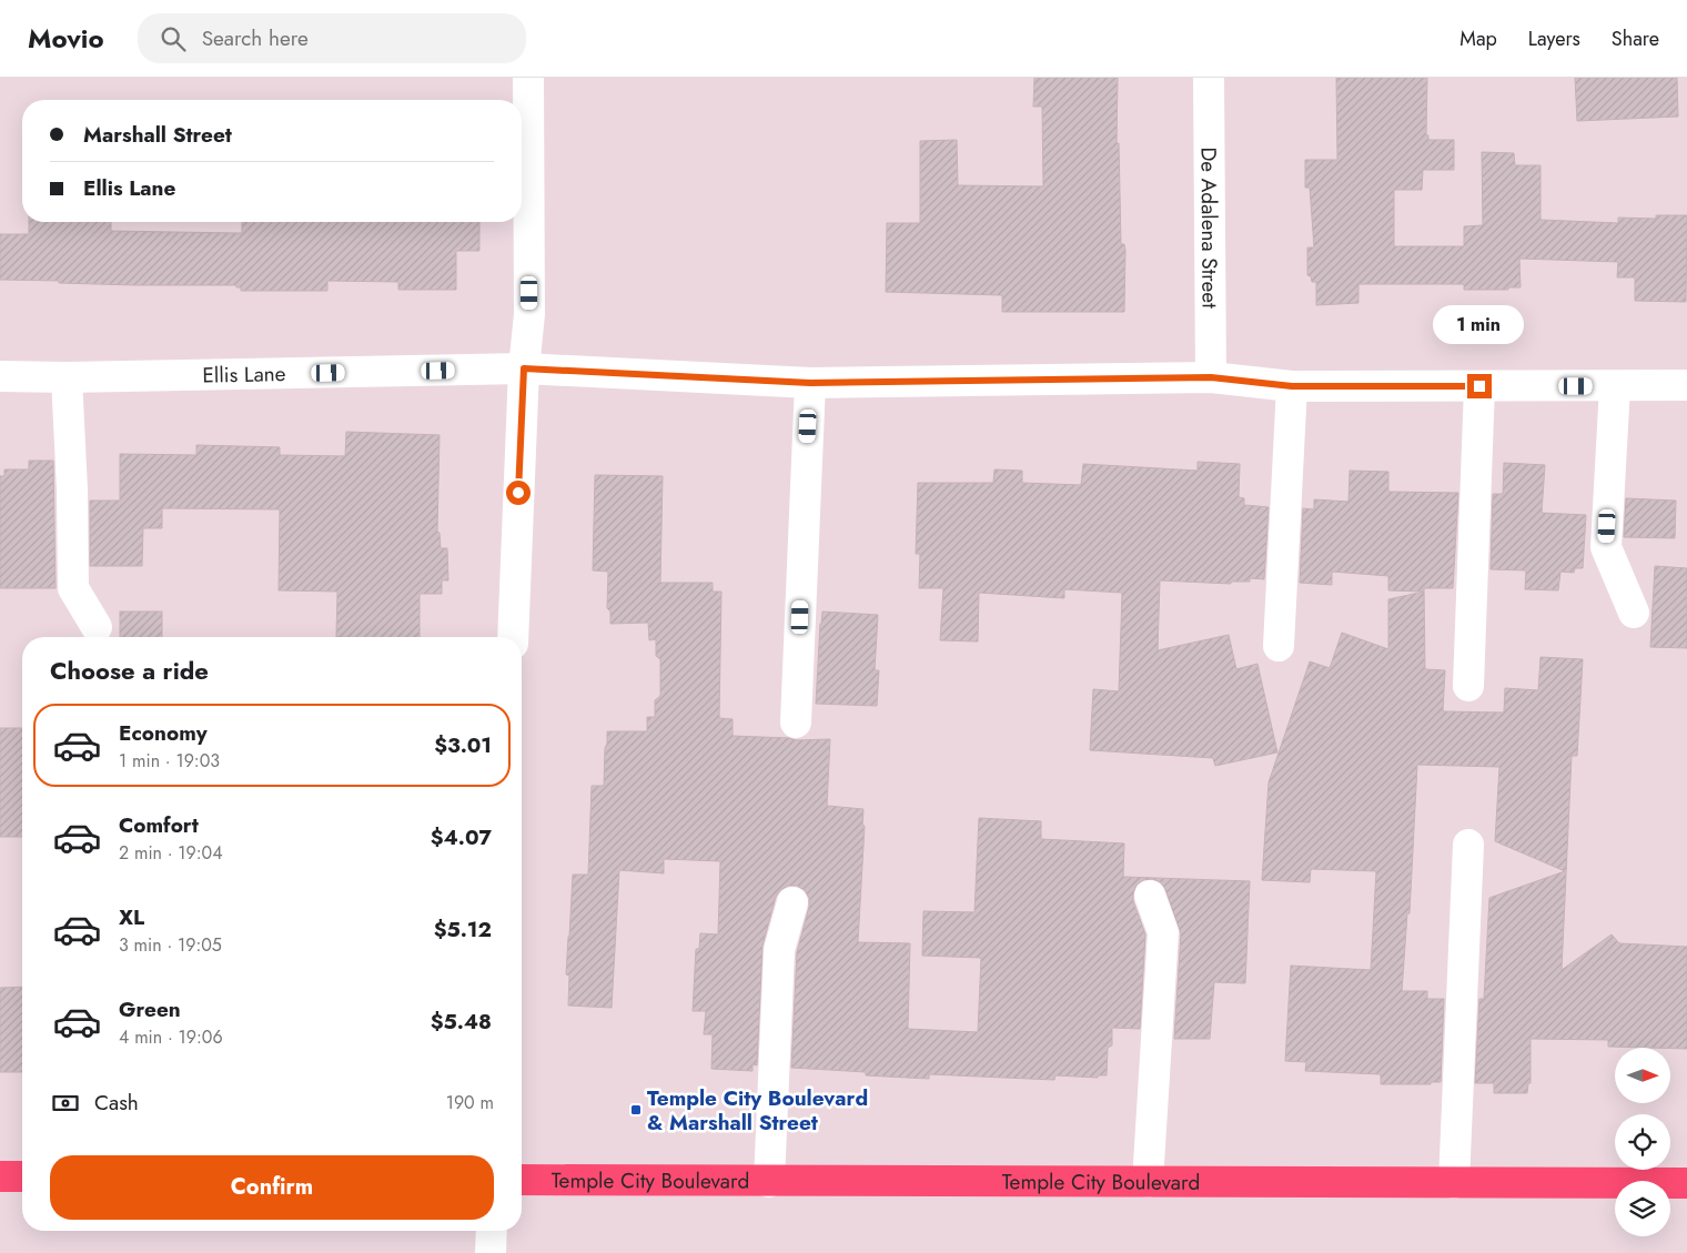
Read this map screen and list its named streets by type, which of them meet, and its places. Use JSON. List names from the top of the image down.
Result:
{
  "streets": {
    "main road": ["Temple City Boulevard"],
    "street": ["De Adalena Street", "Ellis Lane"]
  },
  "crossings": [
    ["De Adalena Street", "Ellis Lane"]
  ],
  "places": {
    "transit": ["Temple City Boulevard & Marshall Street"]
  },
  "north": "right",
  "page": {
    "header": "Movio",
    "search": "Search here",
    "nav": ["Map", "Layers", "Share"],
    "banner": ["Marshall Street", "Ellis Lane"],
    "bubble": "1 min",
    "heading": "Choose a ride",
    "list": [
      {
        "name": "Economy",
        "note": "1 min · 19:03",
        "value": "$3.01"
      },
      {
        "name": "Comfort",
        "note": "2 min · 19:04",
        "value": "$4.07"
      },
      {
        "name": "XL",
        "note": "3 min · 19:05",
        "value": "$5.12"
      },
      {
        "name": "Green",
        "note": "4 min · 19:06",
        "value": "$5.48"
      }
    ],
    "pay": ["Cash", "190 m"],
    "buttons": "Confirm"
  }
}
